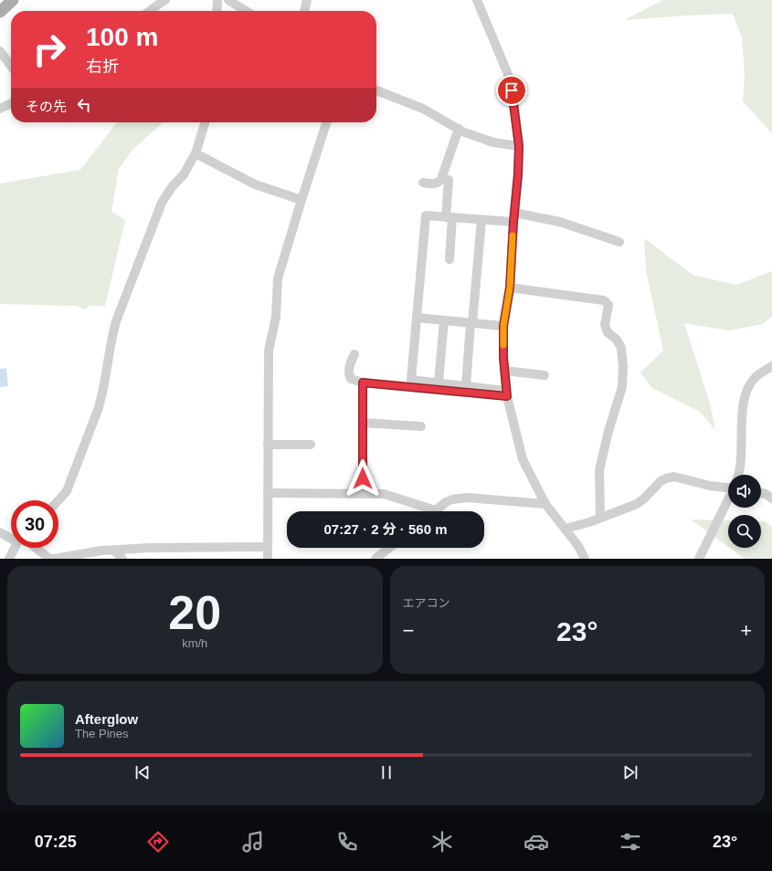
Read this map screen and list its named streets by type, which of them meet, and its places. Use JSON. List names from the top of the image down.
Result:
{
  "page": {
    "turn": ["100 m", "右折"],
    "then": "その先",
    "limit": "30",
    "trip": "07:27 · 2 分 · 560 m",
    "tile": [
      ["20", "km/h"],
      "エアコン"
    ],
    "heat": ["−", "23°", "+"],
    "song": ["Afterglow", "The Pines"],
    "tabs": ["07:25", "23°"]
  }
}
